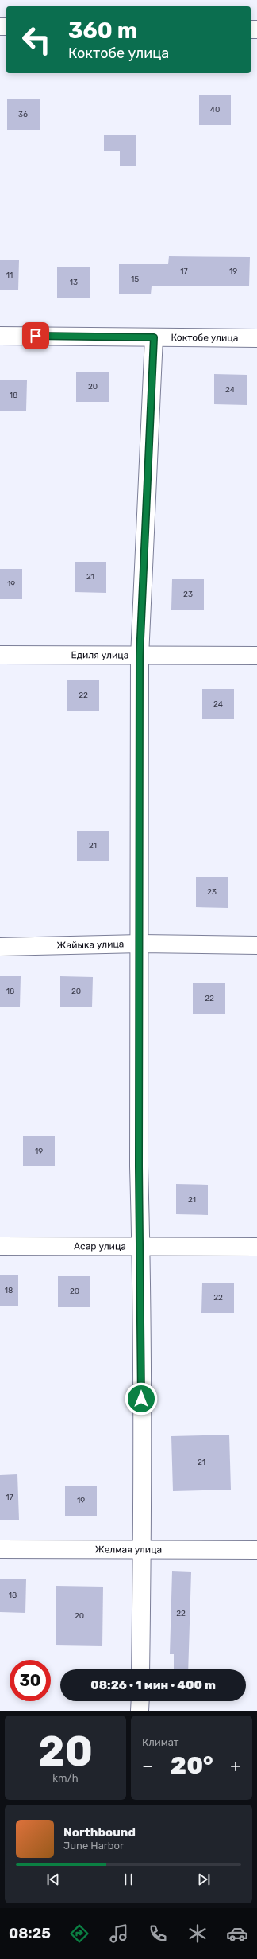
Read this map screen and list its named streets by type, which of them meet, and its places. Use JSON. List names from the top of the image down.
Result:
{
  "streets": {
    "street": [
      "Коктобе улица",
      "Едиля улица",
      "Жайыка улица",
      "Асар улица",
      "Желмая улица"
    ]
  },
  "house_numbers": [
    "40",
    "36",
    "17",
    "19",
    "11",
    "15",
    "13",
    "20",
    "24",
    "18",
    "21",
    "19",
    "23",
    "22",
    "24",
    "21",
    "23",
    "18",
    "20",
    "22",
    "19",
    "21",
    "18",
    "20",
    "22",
    "21",
    "17",
    "19",
    "18",
    "22",
    "20"
  ],
  "page": {
    "turn": ["360 m", "Коктобе улица"],
    "limit": "30",
    "trip": "08:26 · 1 мин · 400 m",
    "tile": [
      ["20", "km/h"],
      "Климат"
    ],
    "heat": ["−", "20°", "+"],
    "song": ["Northbound", "June Harbor"],
    "tabs": "08:25"
  }
}
